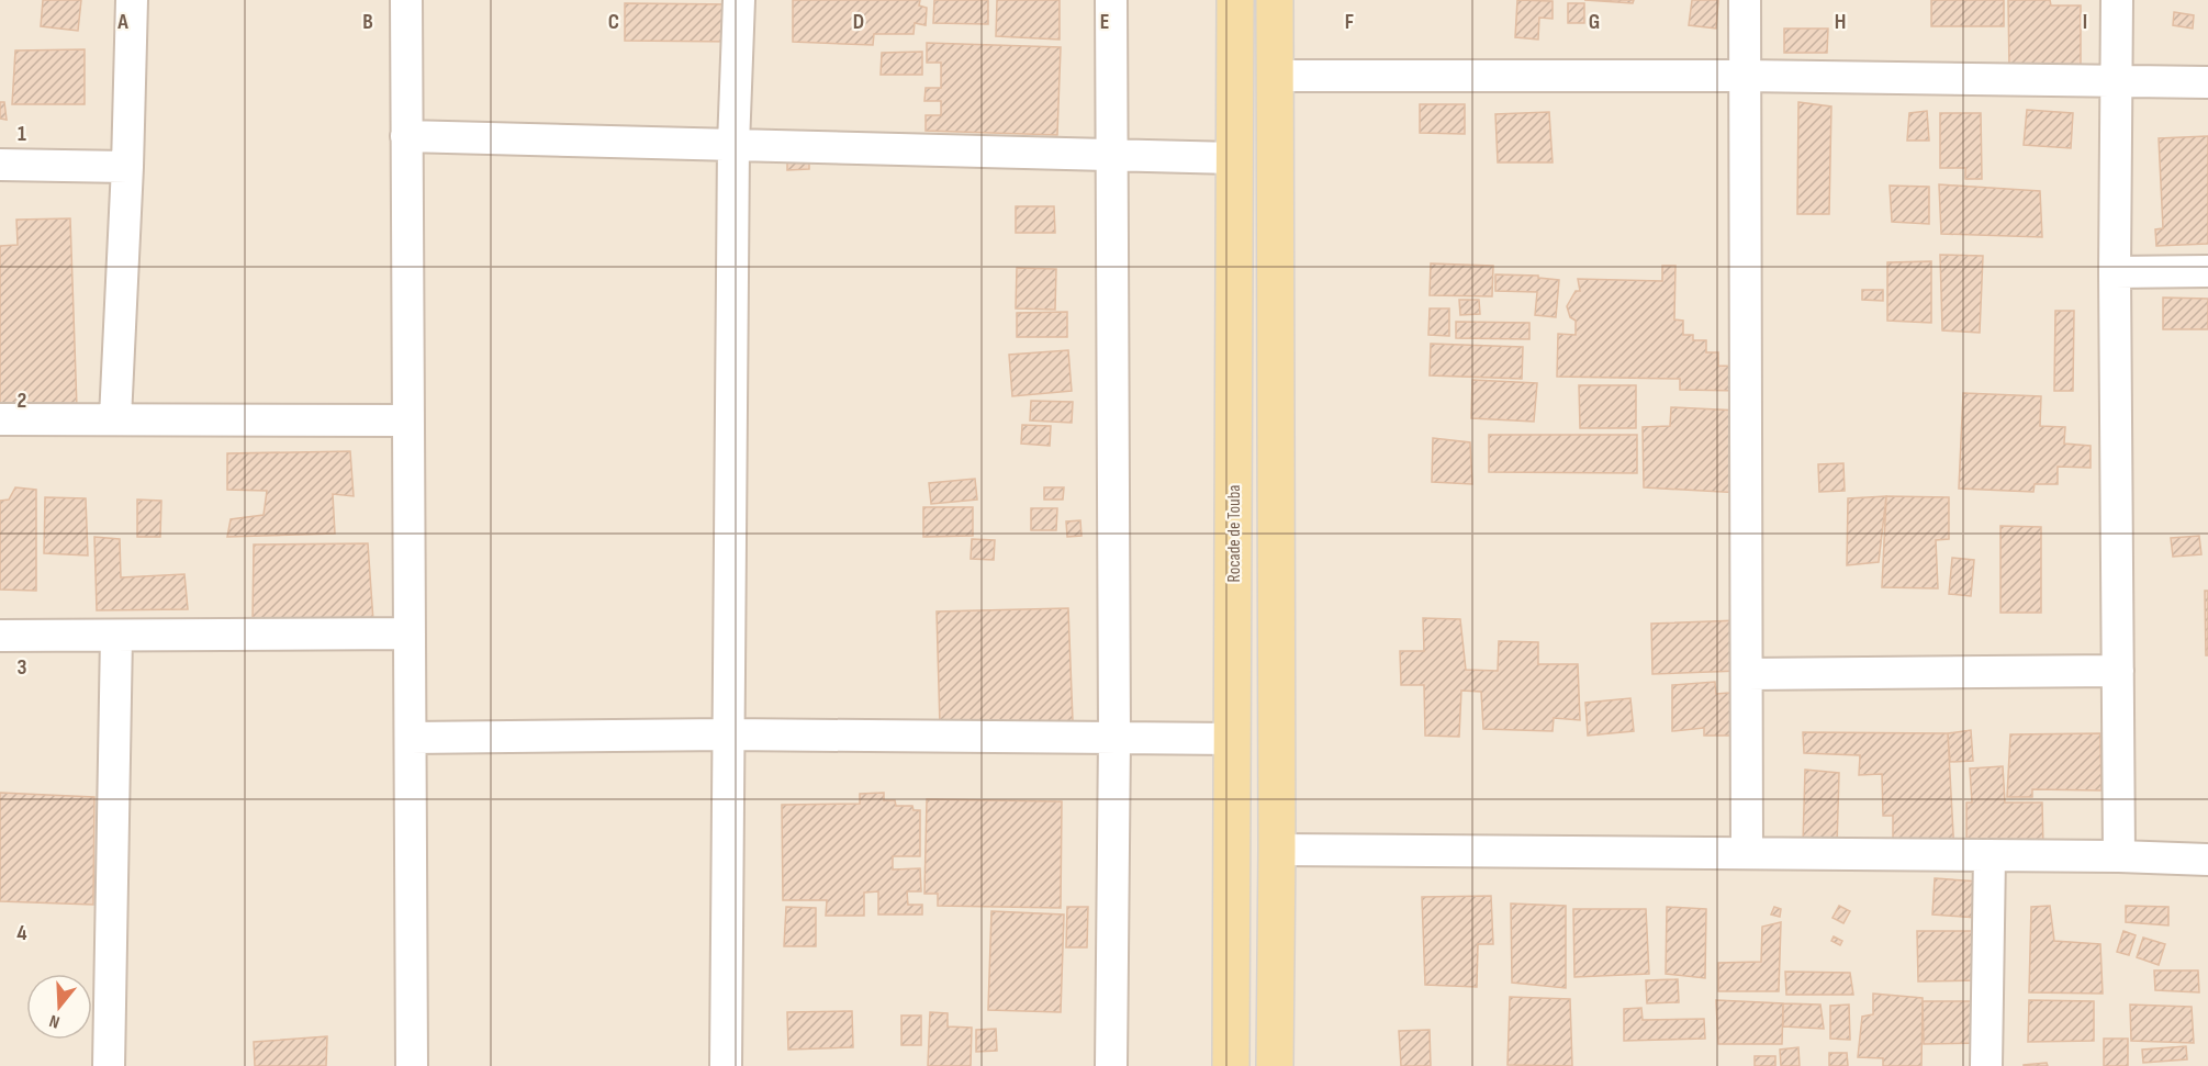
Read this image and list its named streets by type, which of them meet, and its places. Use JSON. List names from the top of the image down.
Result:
{
  "streets": {
    "main road": ["Rocade de Touba"]
  },
  "north": "bottom",
  "grid": {
    "columns": [
      "A",
      "B",
      "C",
      "D",
      "E",
      "F",
      "G",
      "H",
      "I"
    ],
    "rows": [
      "1",
      "2",
      "3",
      "4"
    ]
  }
}
